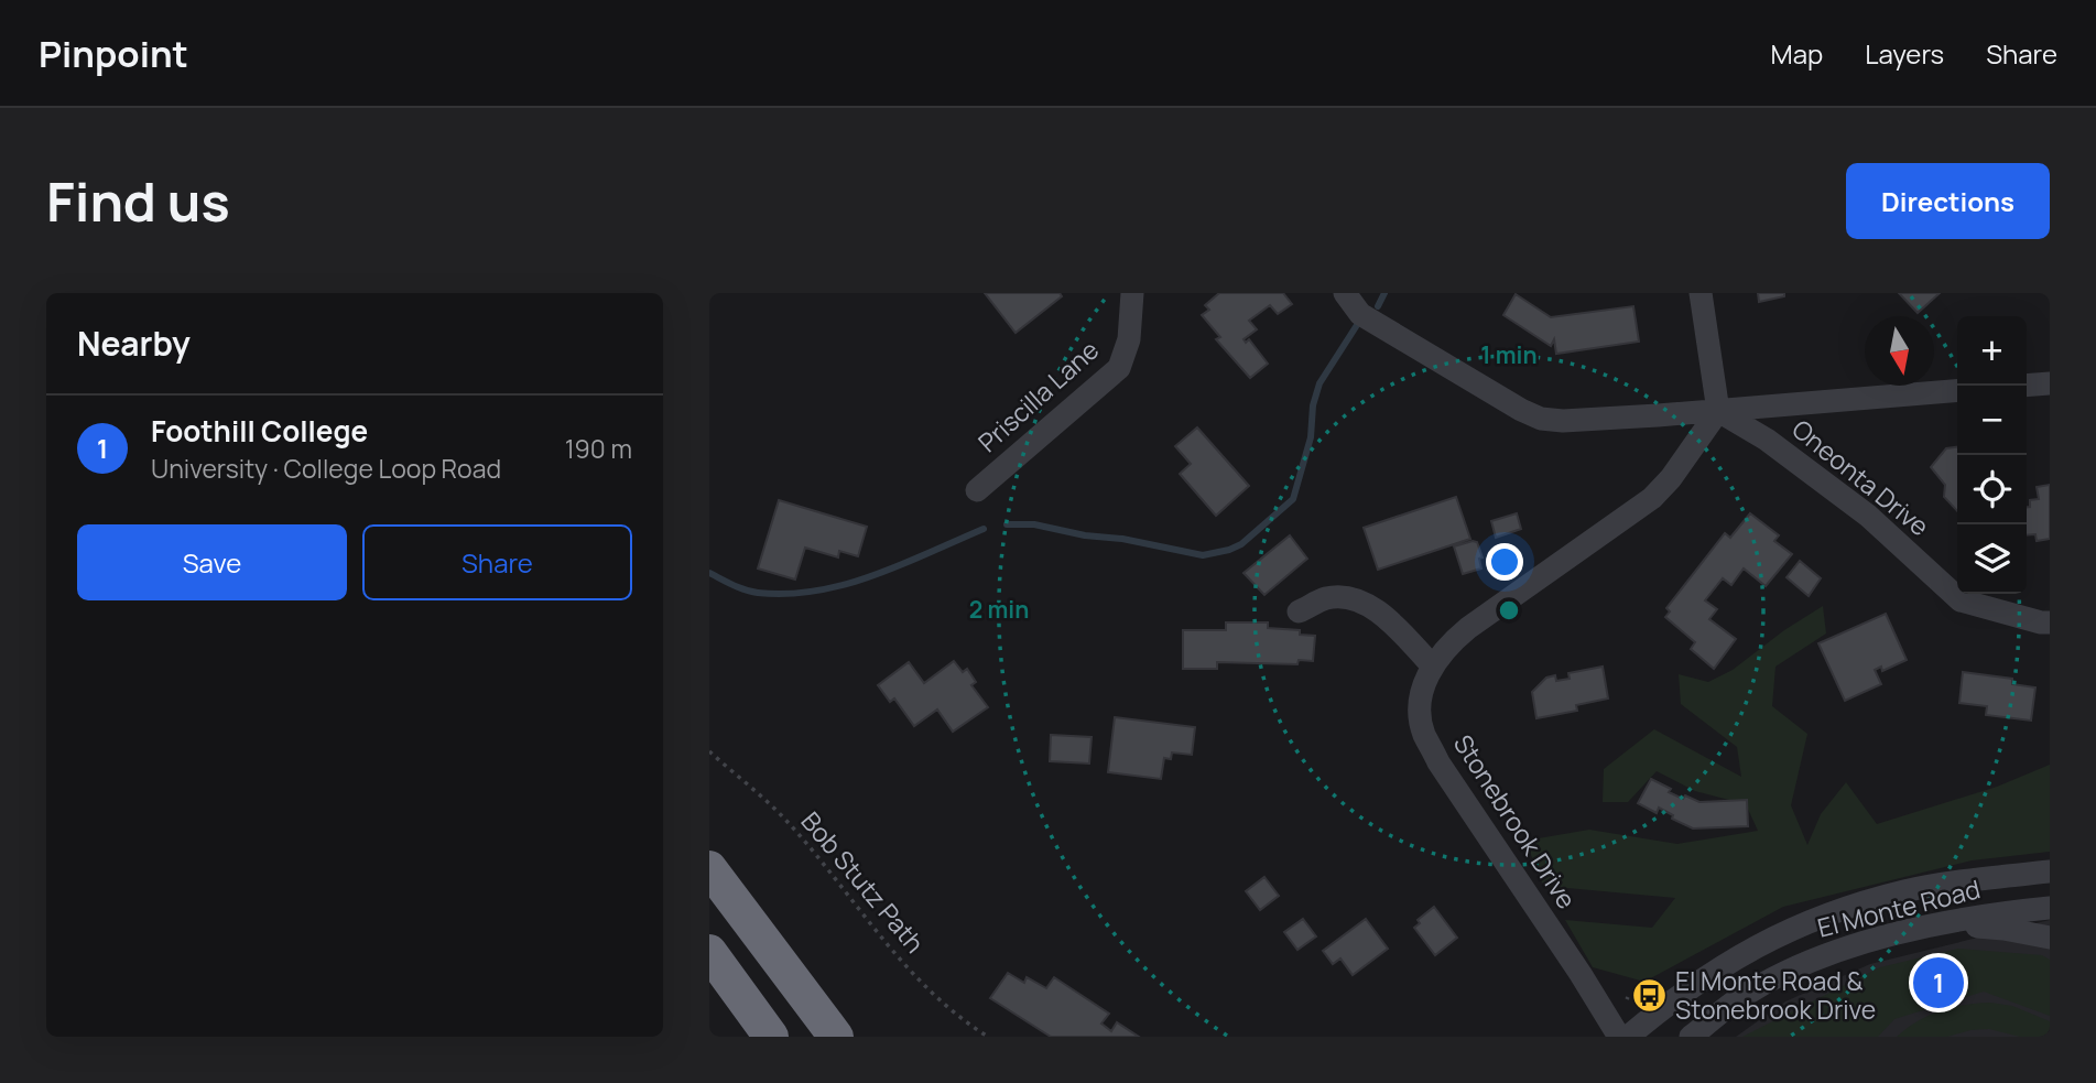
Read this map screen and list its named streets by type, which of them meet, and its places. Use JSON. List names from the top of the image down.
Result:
{
  "streets": {
    "street": [
      "Priscilla Lane",
      "Oneonta Drive",
      "Stonebrook Drive",
      "El Monte Road"
    ],
    "path": ["Bob Stutz Path"]
  },
  "crossings": [
    ["Oneonta Drive", "Stonebrook Drive"]
  ],
  "places": {
    "bus stop": ["El Monte Road & Stonebrook Drive"]
  },
  "north": "bottom",
  "page": {
    "header": "Pinpoint",
    "nav": ["Map", "Layers", "Share"],
    "buttons": [
      "Directions",
      ["Save", "Share"]
    ],
    "title": "Find us",
    "heading": "Nearby",
    "map_buttons": ["+", "−"],
    "list": [
      {
        "mark": "1",
        "name": "Foothill College",
        "note": "University · College Loop Road",
        "value": "190 m"
      }
    ],
    "pins": "1"
  },
  "rings": ["1 min", "2 min"]
}
